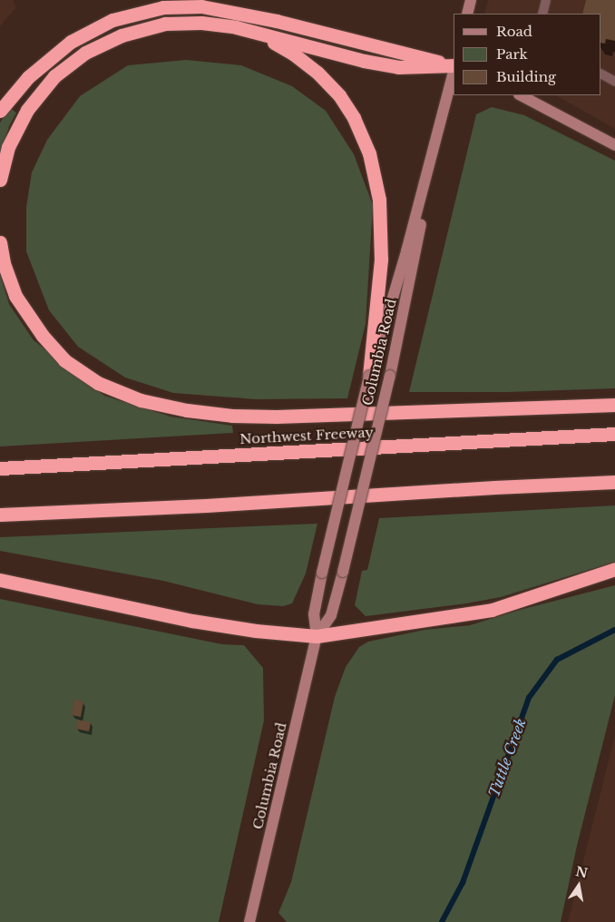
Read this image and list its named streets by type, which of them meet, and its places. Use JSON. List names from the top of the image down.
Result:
{
  "streets": {
    "highway": ["Northwest Freeway"],
    "main road": ["Columbia Road"]
  },
  "water": ["Tuttle Creek"],
  "legend": ["Road", "Park", "Building"],
  "north": "top"
}
